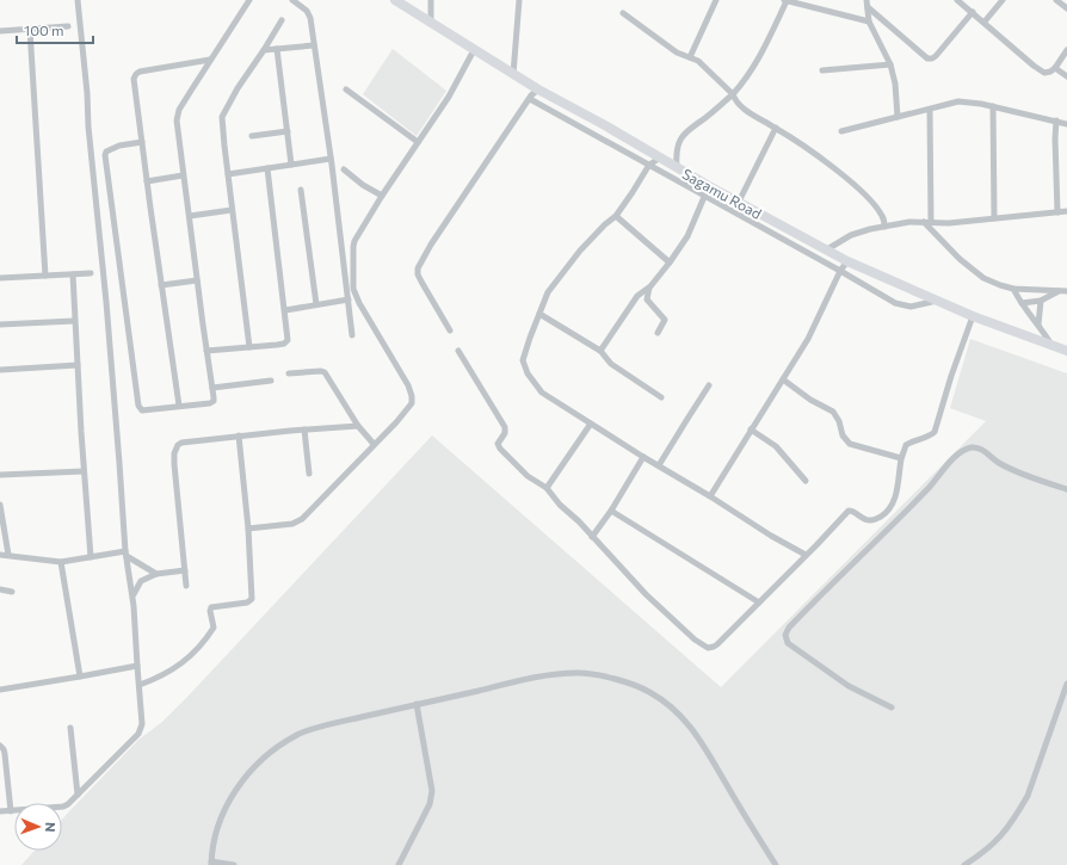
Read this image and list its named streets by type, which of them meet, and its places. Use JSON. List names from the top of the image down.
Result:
{
  "streets": {
    "highway": ["Sagamu Road"]
  },
  "scale_bar": "100 m",
  "north": "right"
}
